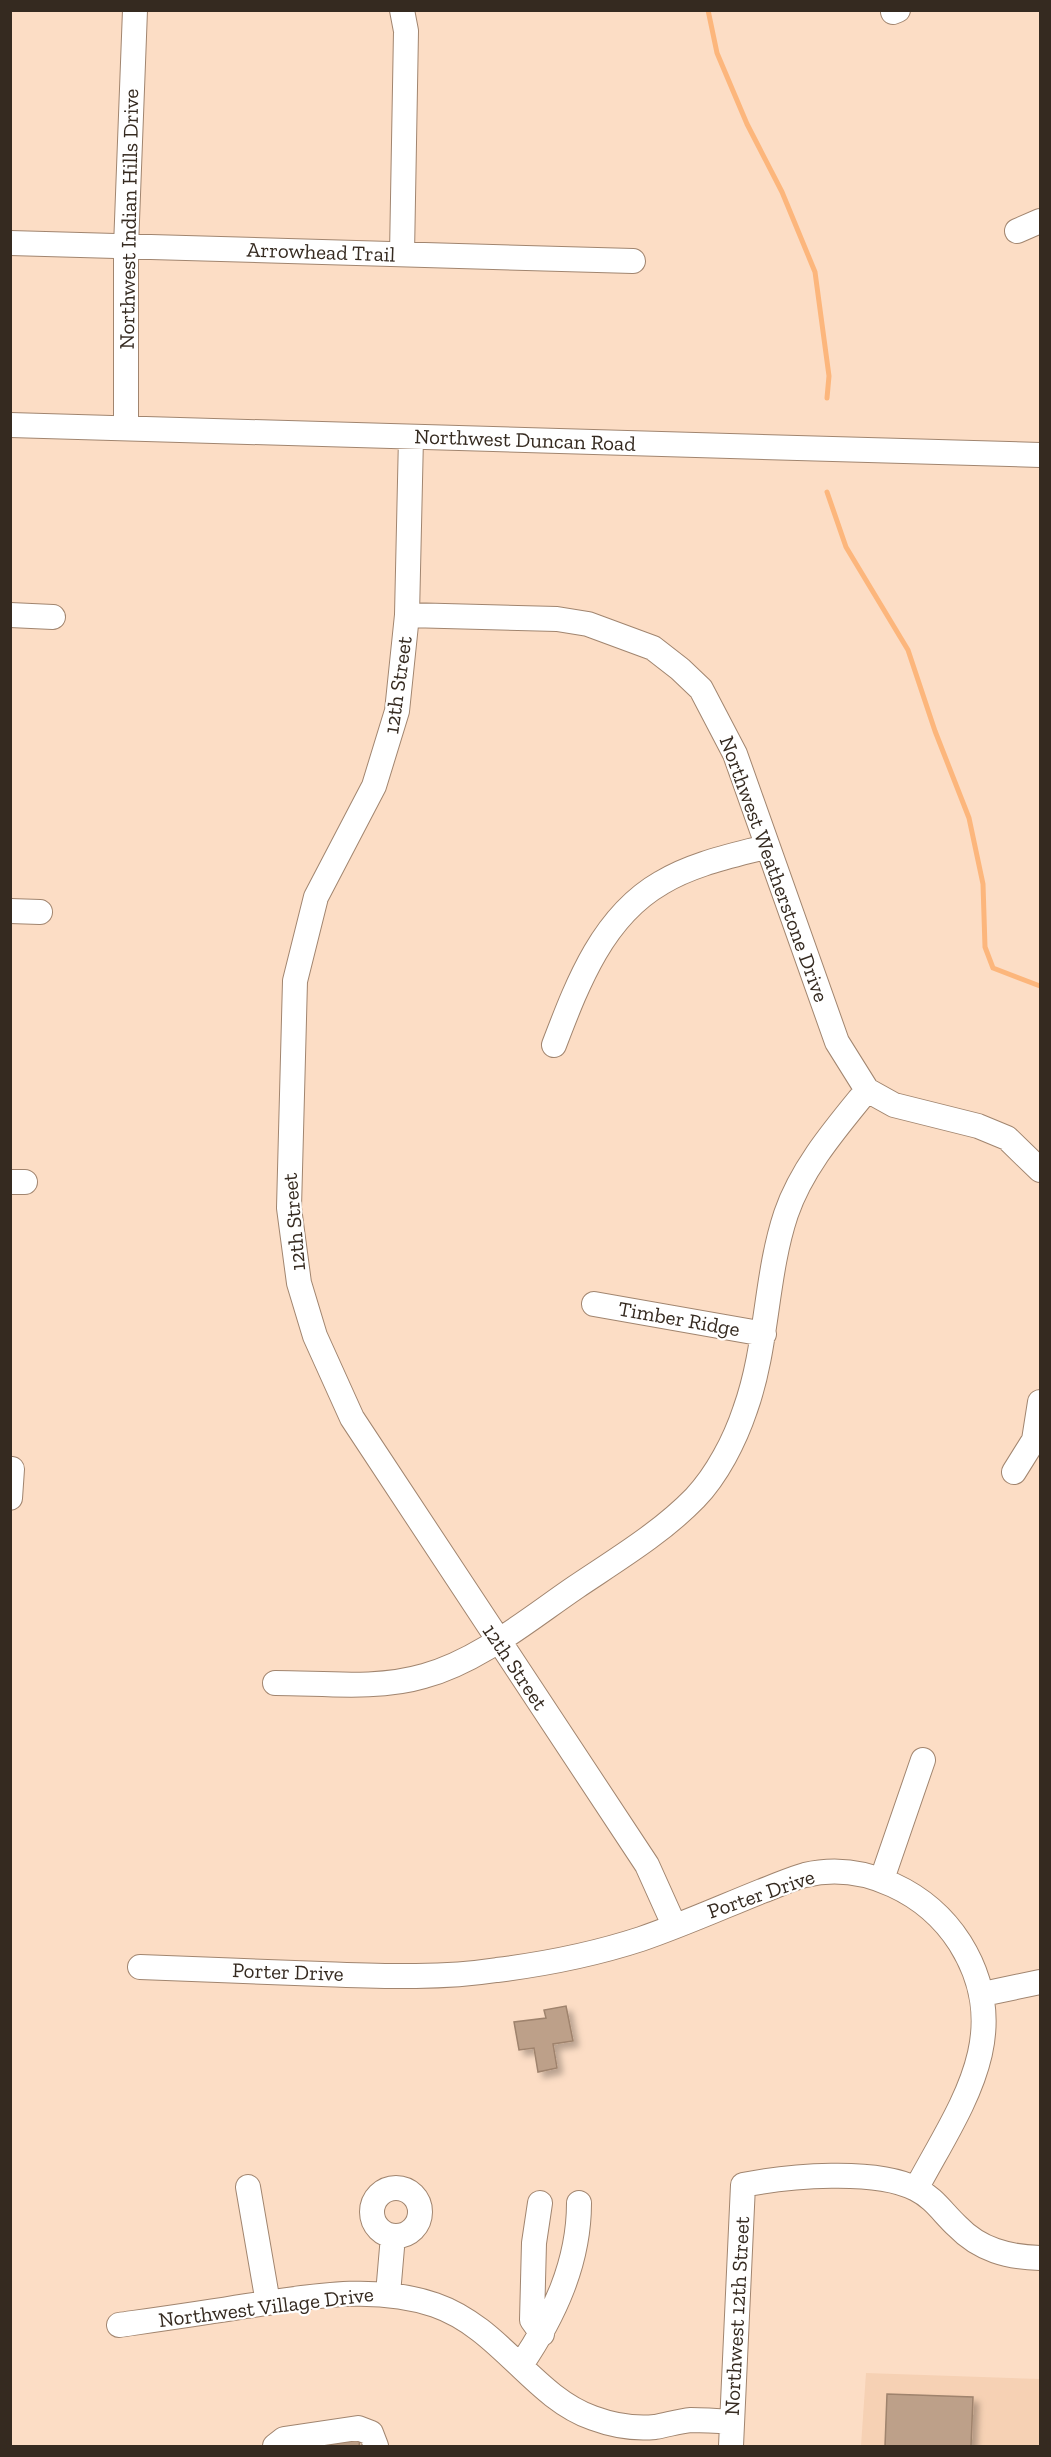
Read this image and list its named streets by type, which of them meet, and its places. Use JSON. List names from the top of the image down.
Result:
{
  "streets": {
    "street": [
      "Northwest Indian Hills Drive",
      "Arrowhead Trail",
      "Northwest Duncan Road",
      "12th Street",
      "Northwest Weatherstone Drive",
      "Timber Ridge",
      "Porter Drive",
      "Northwest Village Drive",
      "Northwest 12th Street"
    ]
  },
  "crossings": [
    ["Northwest Indian Hills Drive", "Arrowhead Trail"],
    ["Northwest Indian Hills Drive", "Northwest Duncan Road"],
    ["Northwest Duncan Road", "12th Street"],
    ["12th Street", "Northwest Weatherstone Drive"],
    ["12th Street", "Porter Drive"],
    ["Porter Drive", "Northwest 12th Street"],
    ["Northwest Village Drive", "Northwest 12th Street"]
  ]
}
